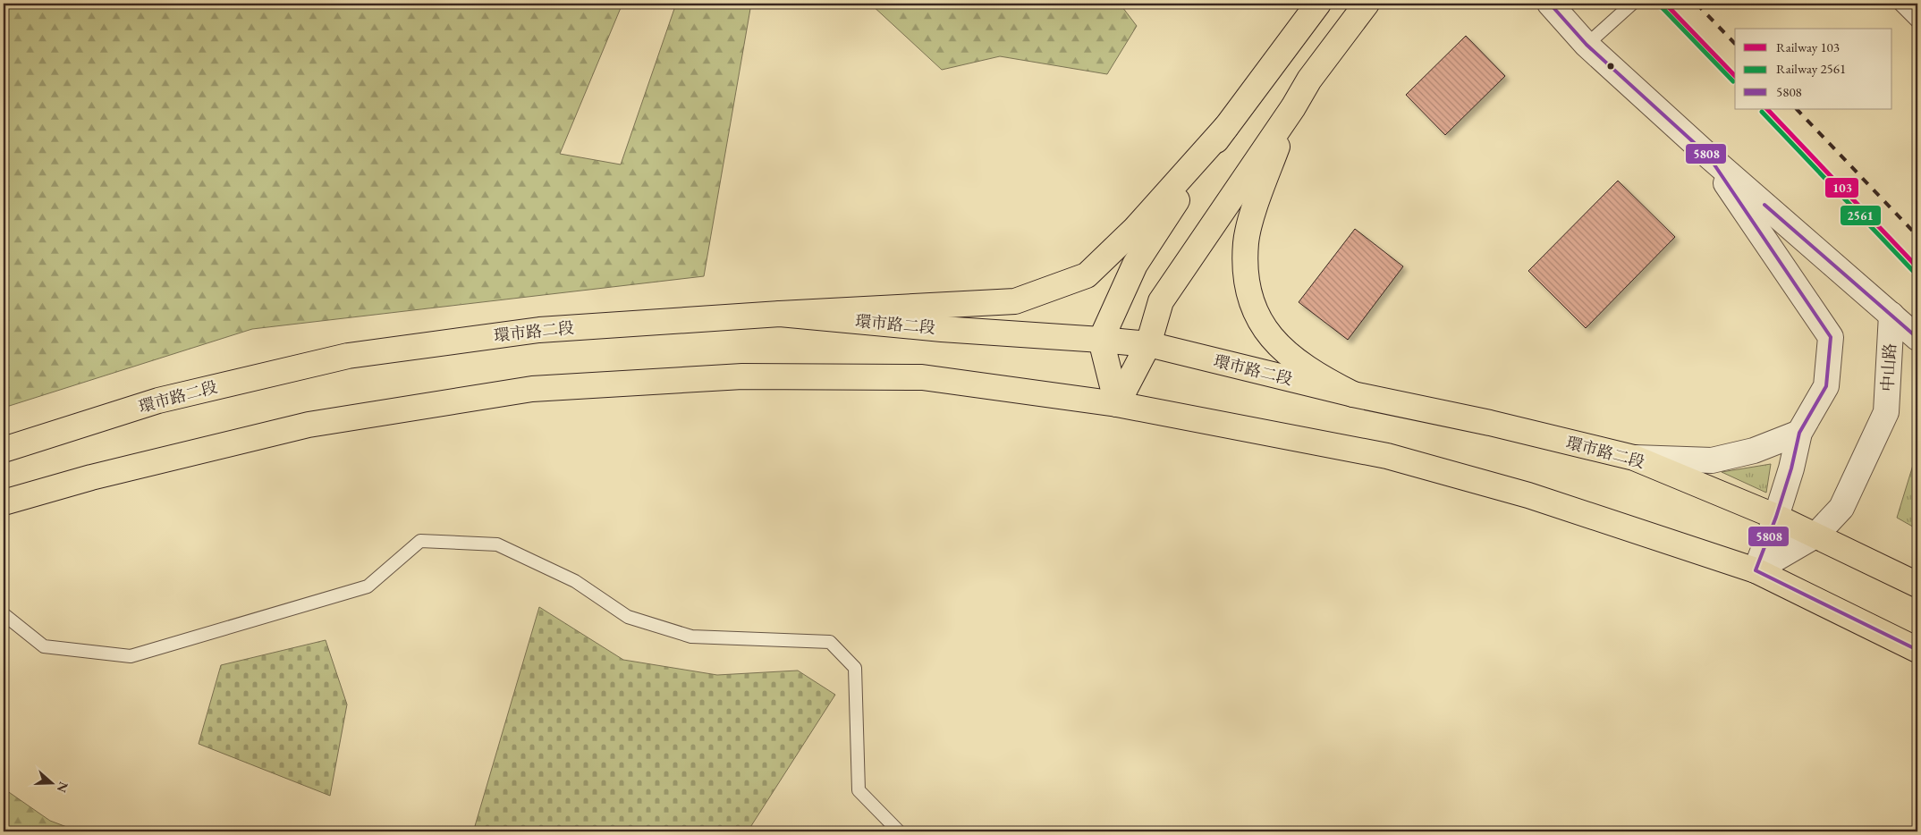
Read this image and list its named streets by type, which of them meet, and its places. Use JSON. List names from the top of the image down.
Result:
{
  "streets": {
    "main road": ["環市路二段"],
    "street": ["中山路"]
  },
  "lines": ["rail line 103", "transit line 5808", "rail line 2561"],
  "legend": ["Railway 103", "Railway 2561", "5808"],
  "north": "right"
}
